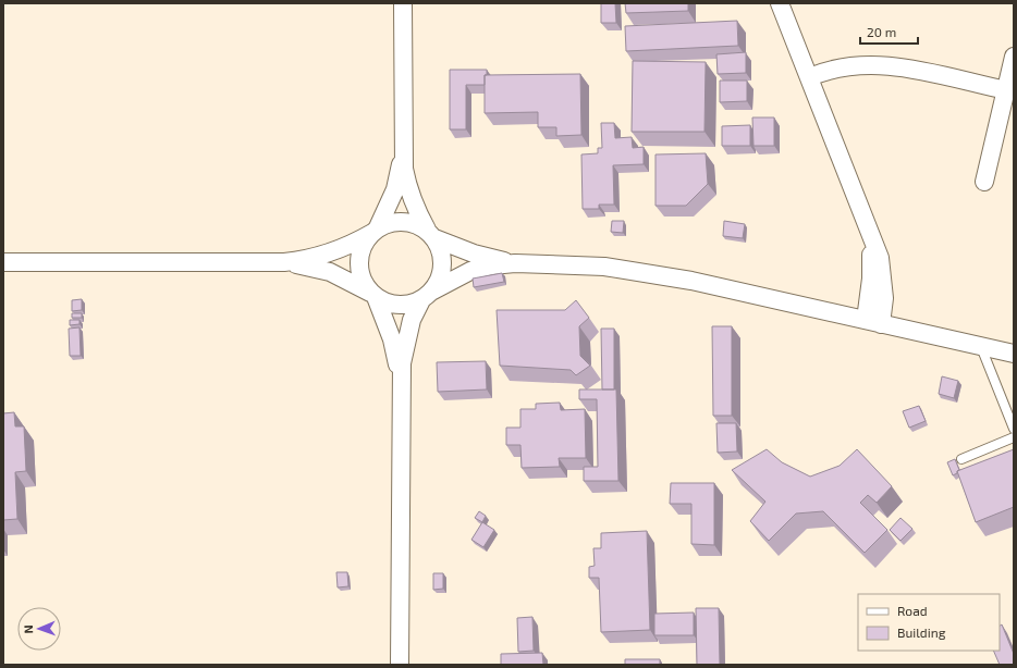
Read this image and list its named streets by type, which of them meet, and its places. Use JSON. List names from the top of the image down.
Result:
{
  "legend": ["Road", "Building"],
  "scale_bar": "20 m",
  "north": "left"
}
